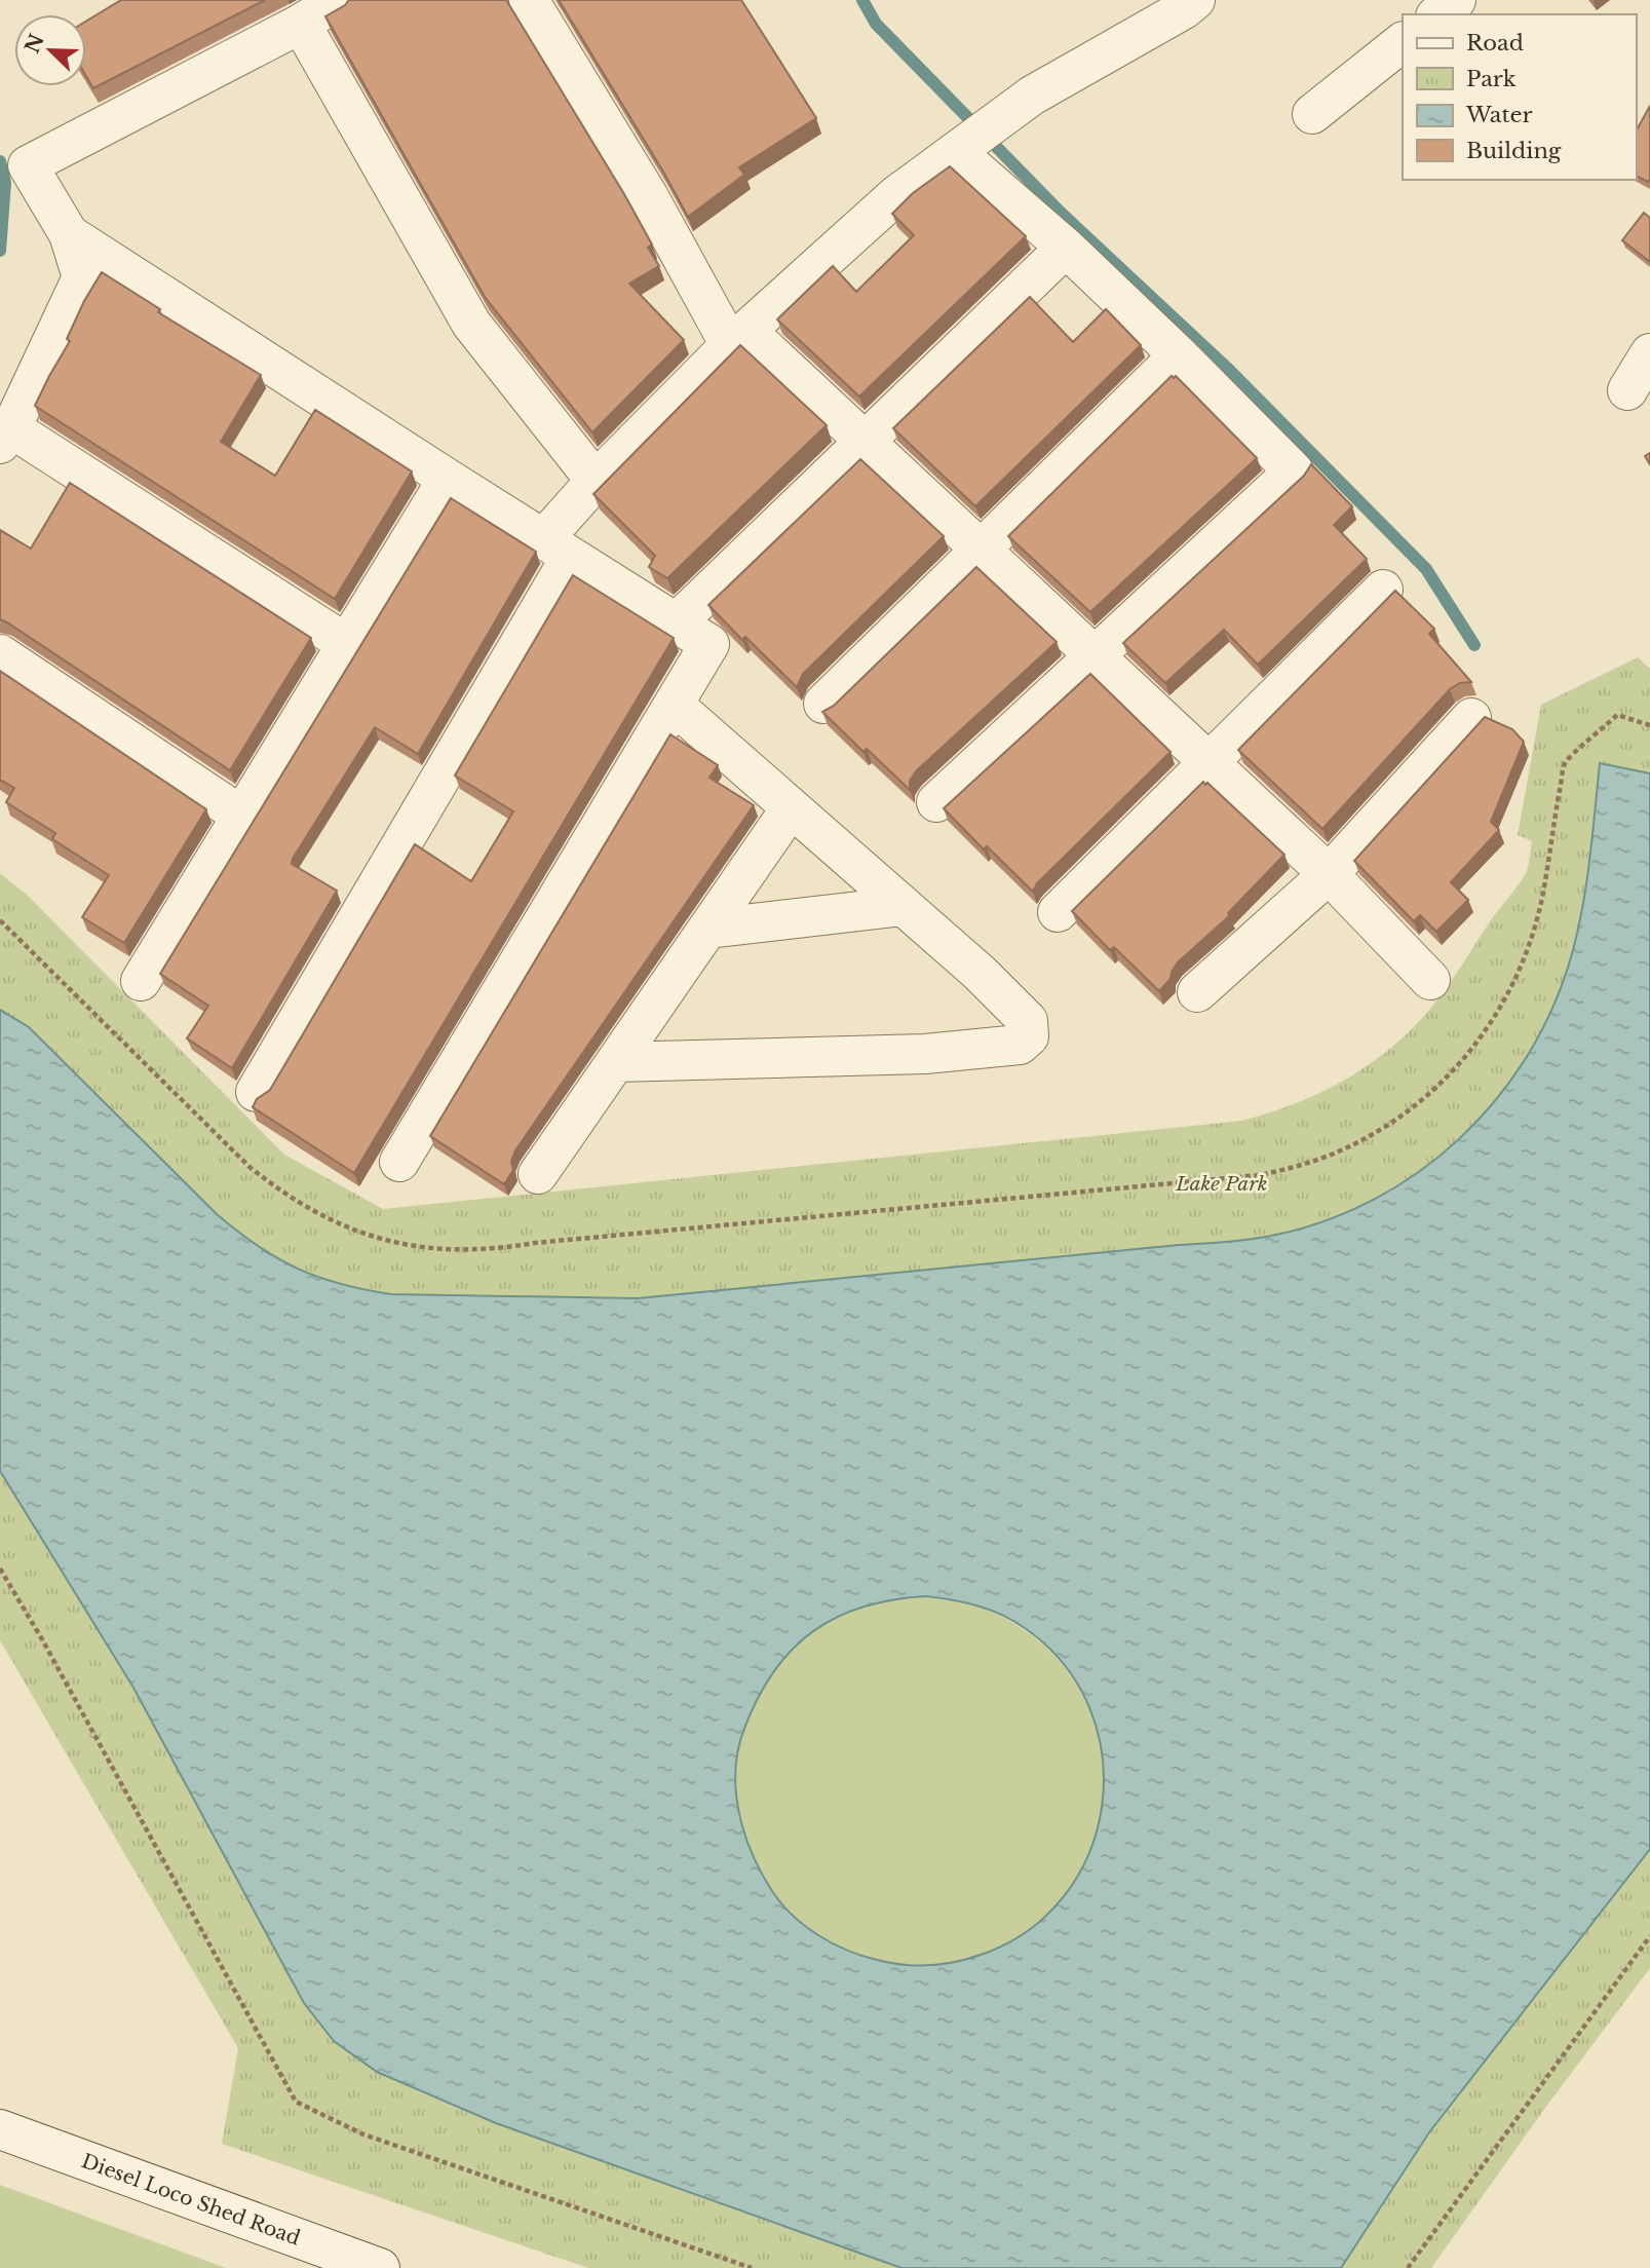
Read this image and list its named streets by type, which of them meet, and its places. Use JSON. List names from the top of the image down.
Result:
{
  "streets": {
    "street": ["Diesel Loco Shed Road"]
  },
  "parks": ["Lake Park"],
  "legend": [
    "Road",
    "Park",
    "Water",
    "Building"
  ],
  "north": "top left"
}
